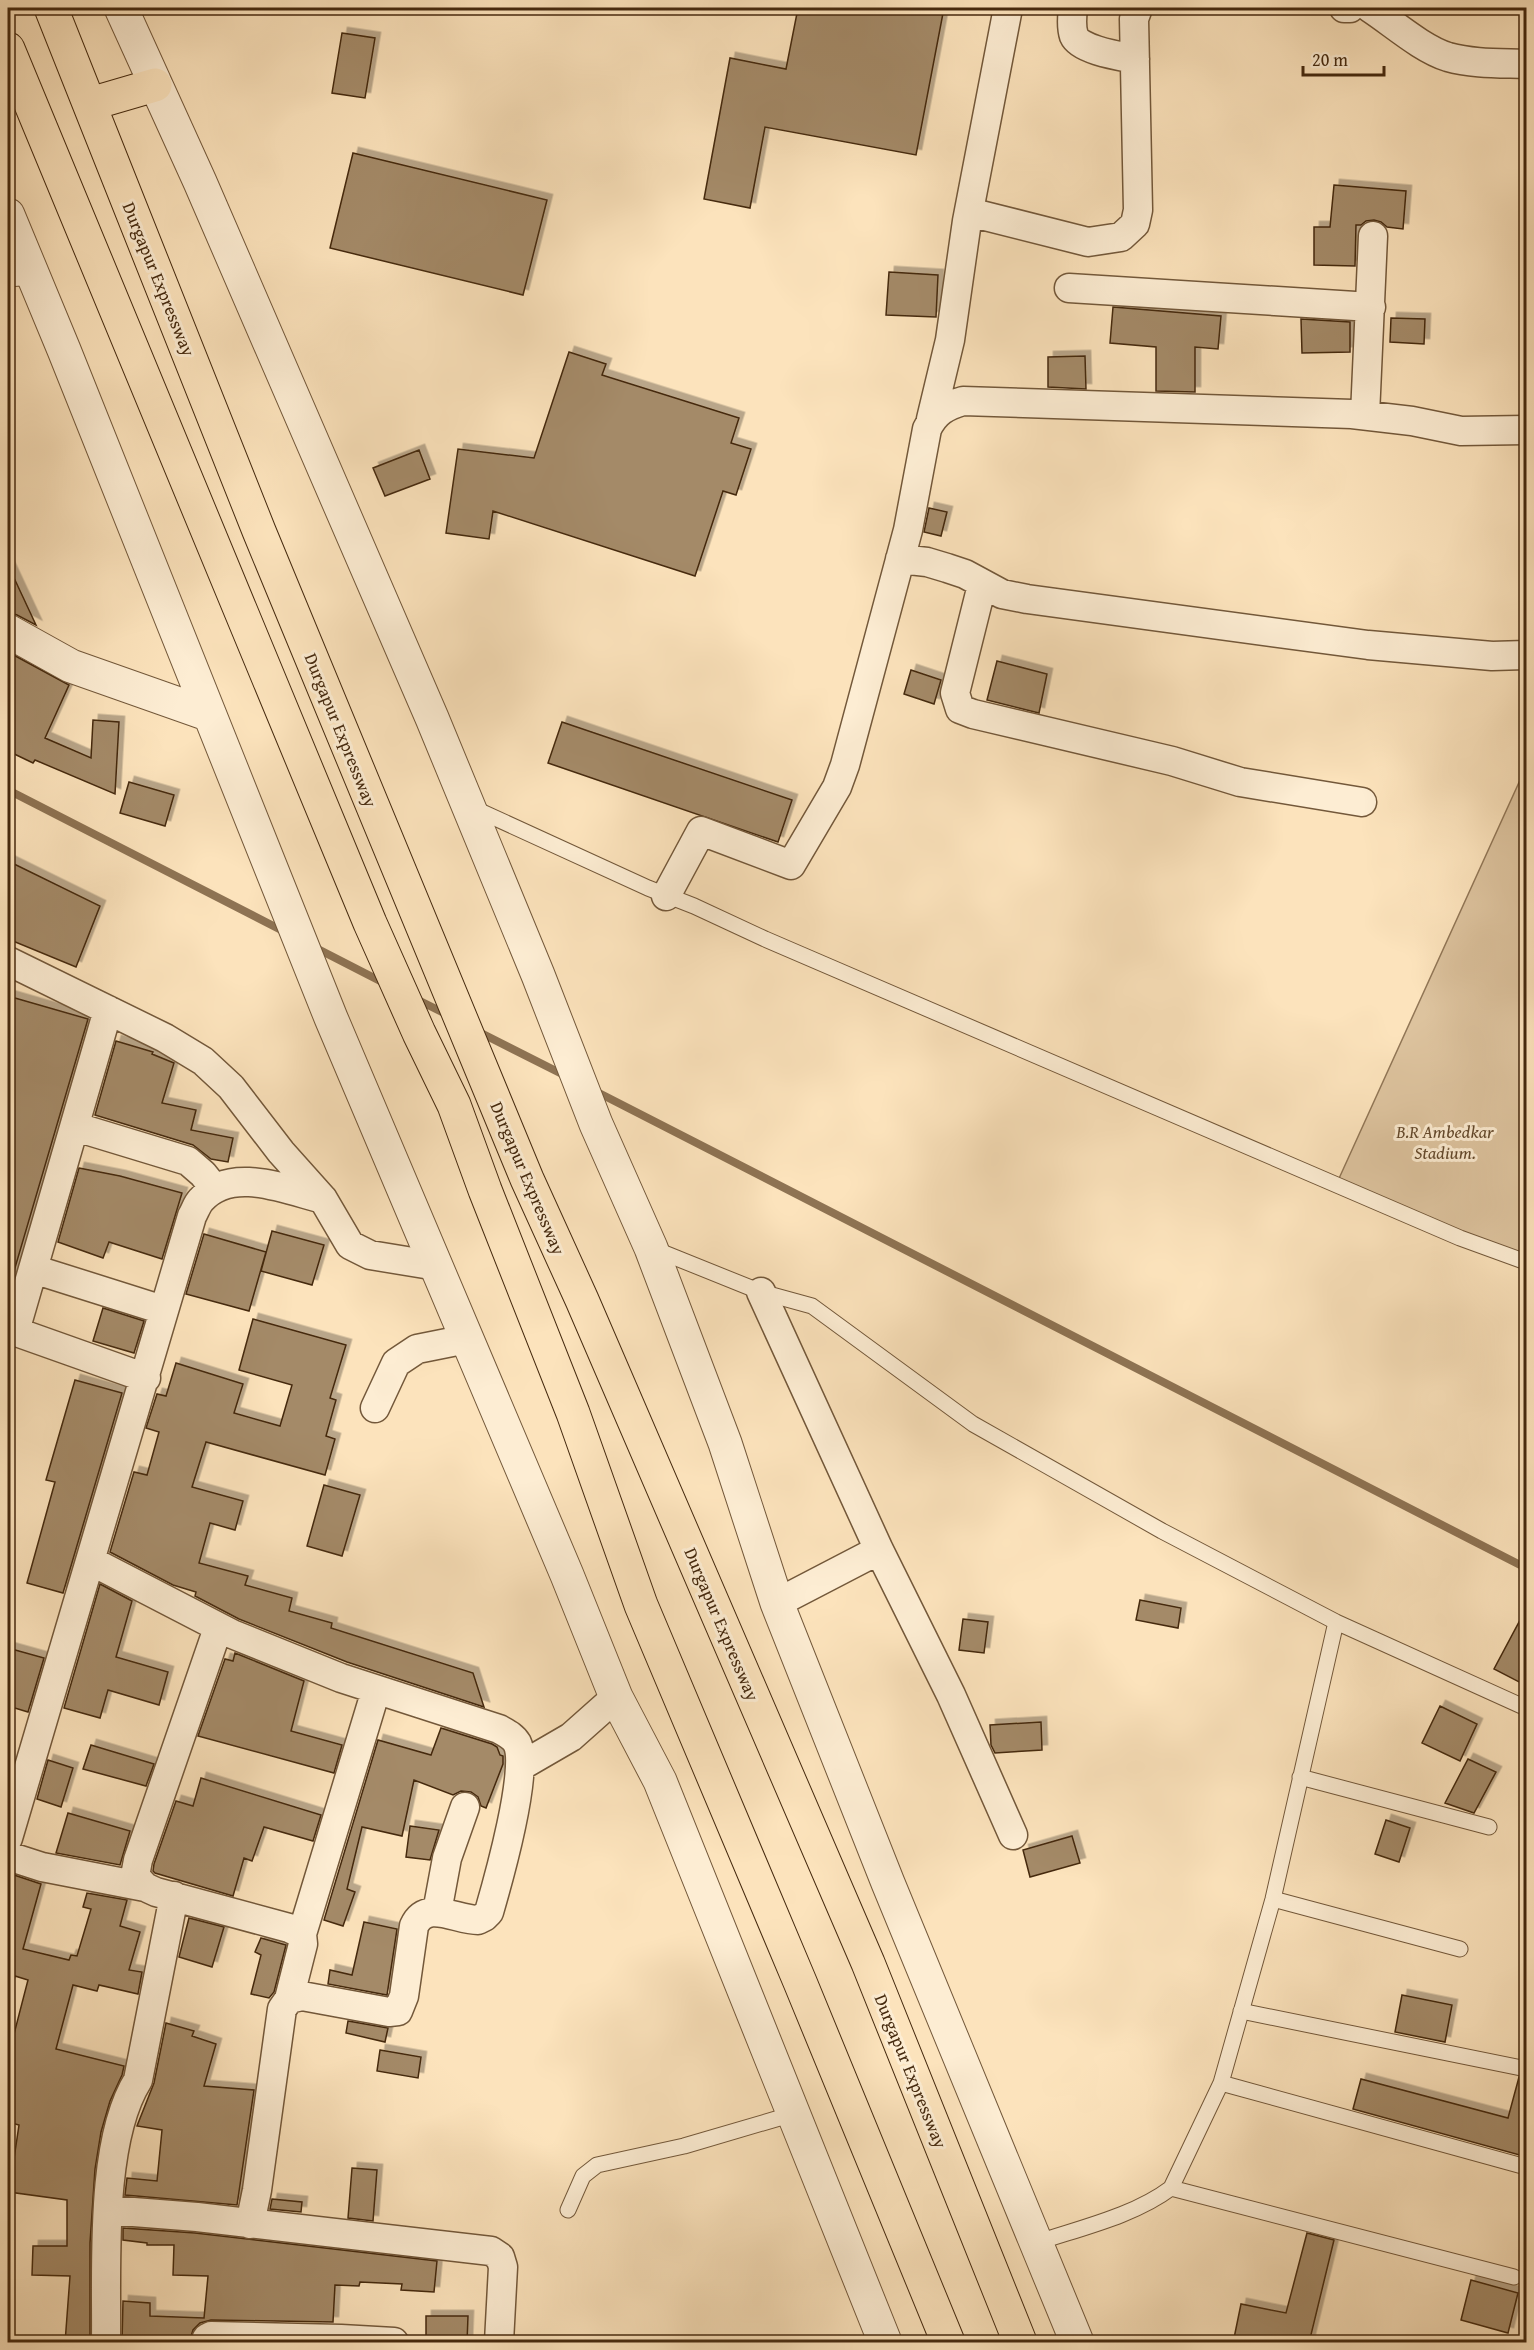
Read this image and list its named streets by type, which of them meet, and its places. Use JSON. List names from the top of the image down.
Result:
{
  "streets": {
    "highway": ["Durgapur Expressway"]
  },
  "parks": ["B.R Ambedkar Stadium."],
  "scale_bar": "20 m"
}
